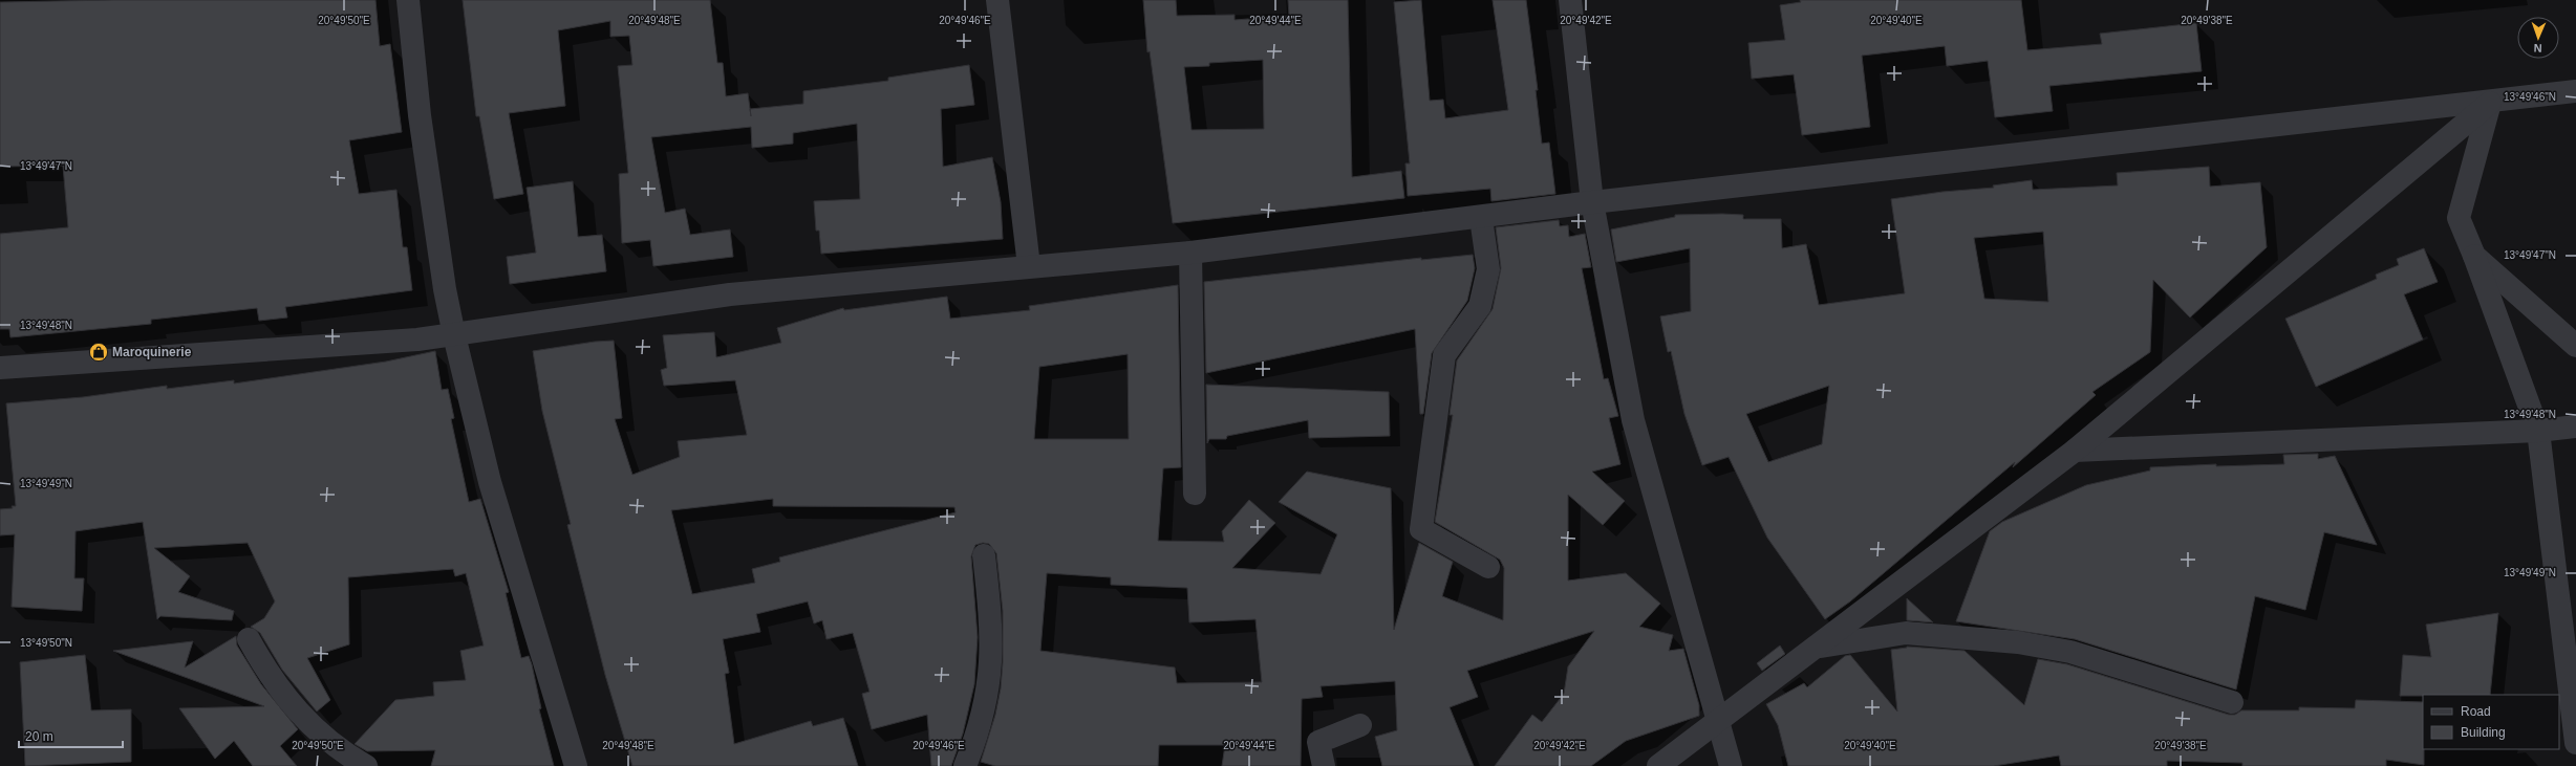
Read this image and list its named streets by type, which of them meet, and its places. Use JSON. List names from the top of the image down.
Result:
{
  "places": {
    "shop": ["Maroquinerie"]
  },
  "legend": ["Road", "Building"],
  "scale_bar": "20 m",
  "north": "bottom",
  "coordinates": [
    "20°49'50\"E",
    "20°49'48\"E",
    "20°49'46\"E",
    "20°49'44\"E",
    "20°49'42\"E",
    "20°49'40\"E",
    "20°49'38\"E",
    "13°49'46\"N",
    "13°49'47\"N",
    "13°49'48\"N",
    "13°49'49\"N",
    "13°49'50\"N"
  ]
}
